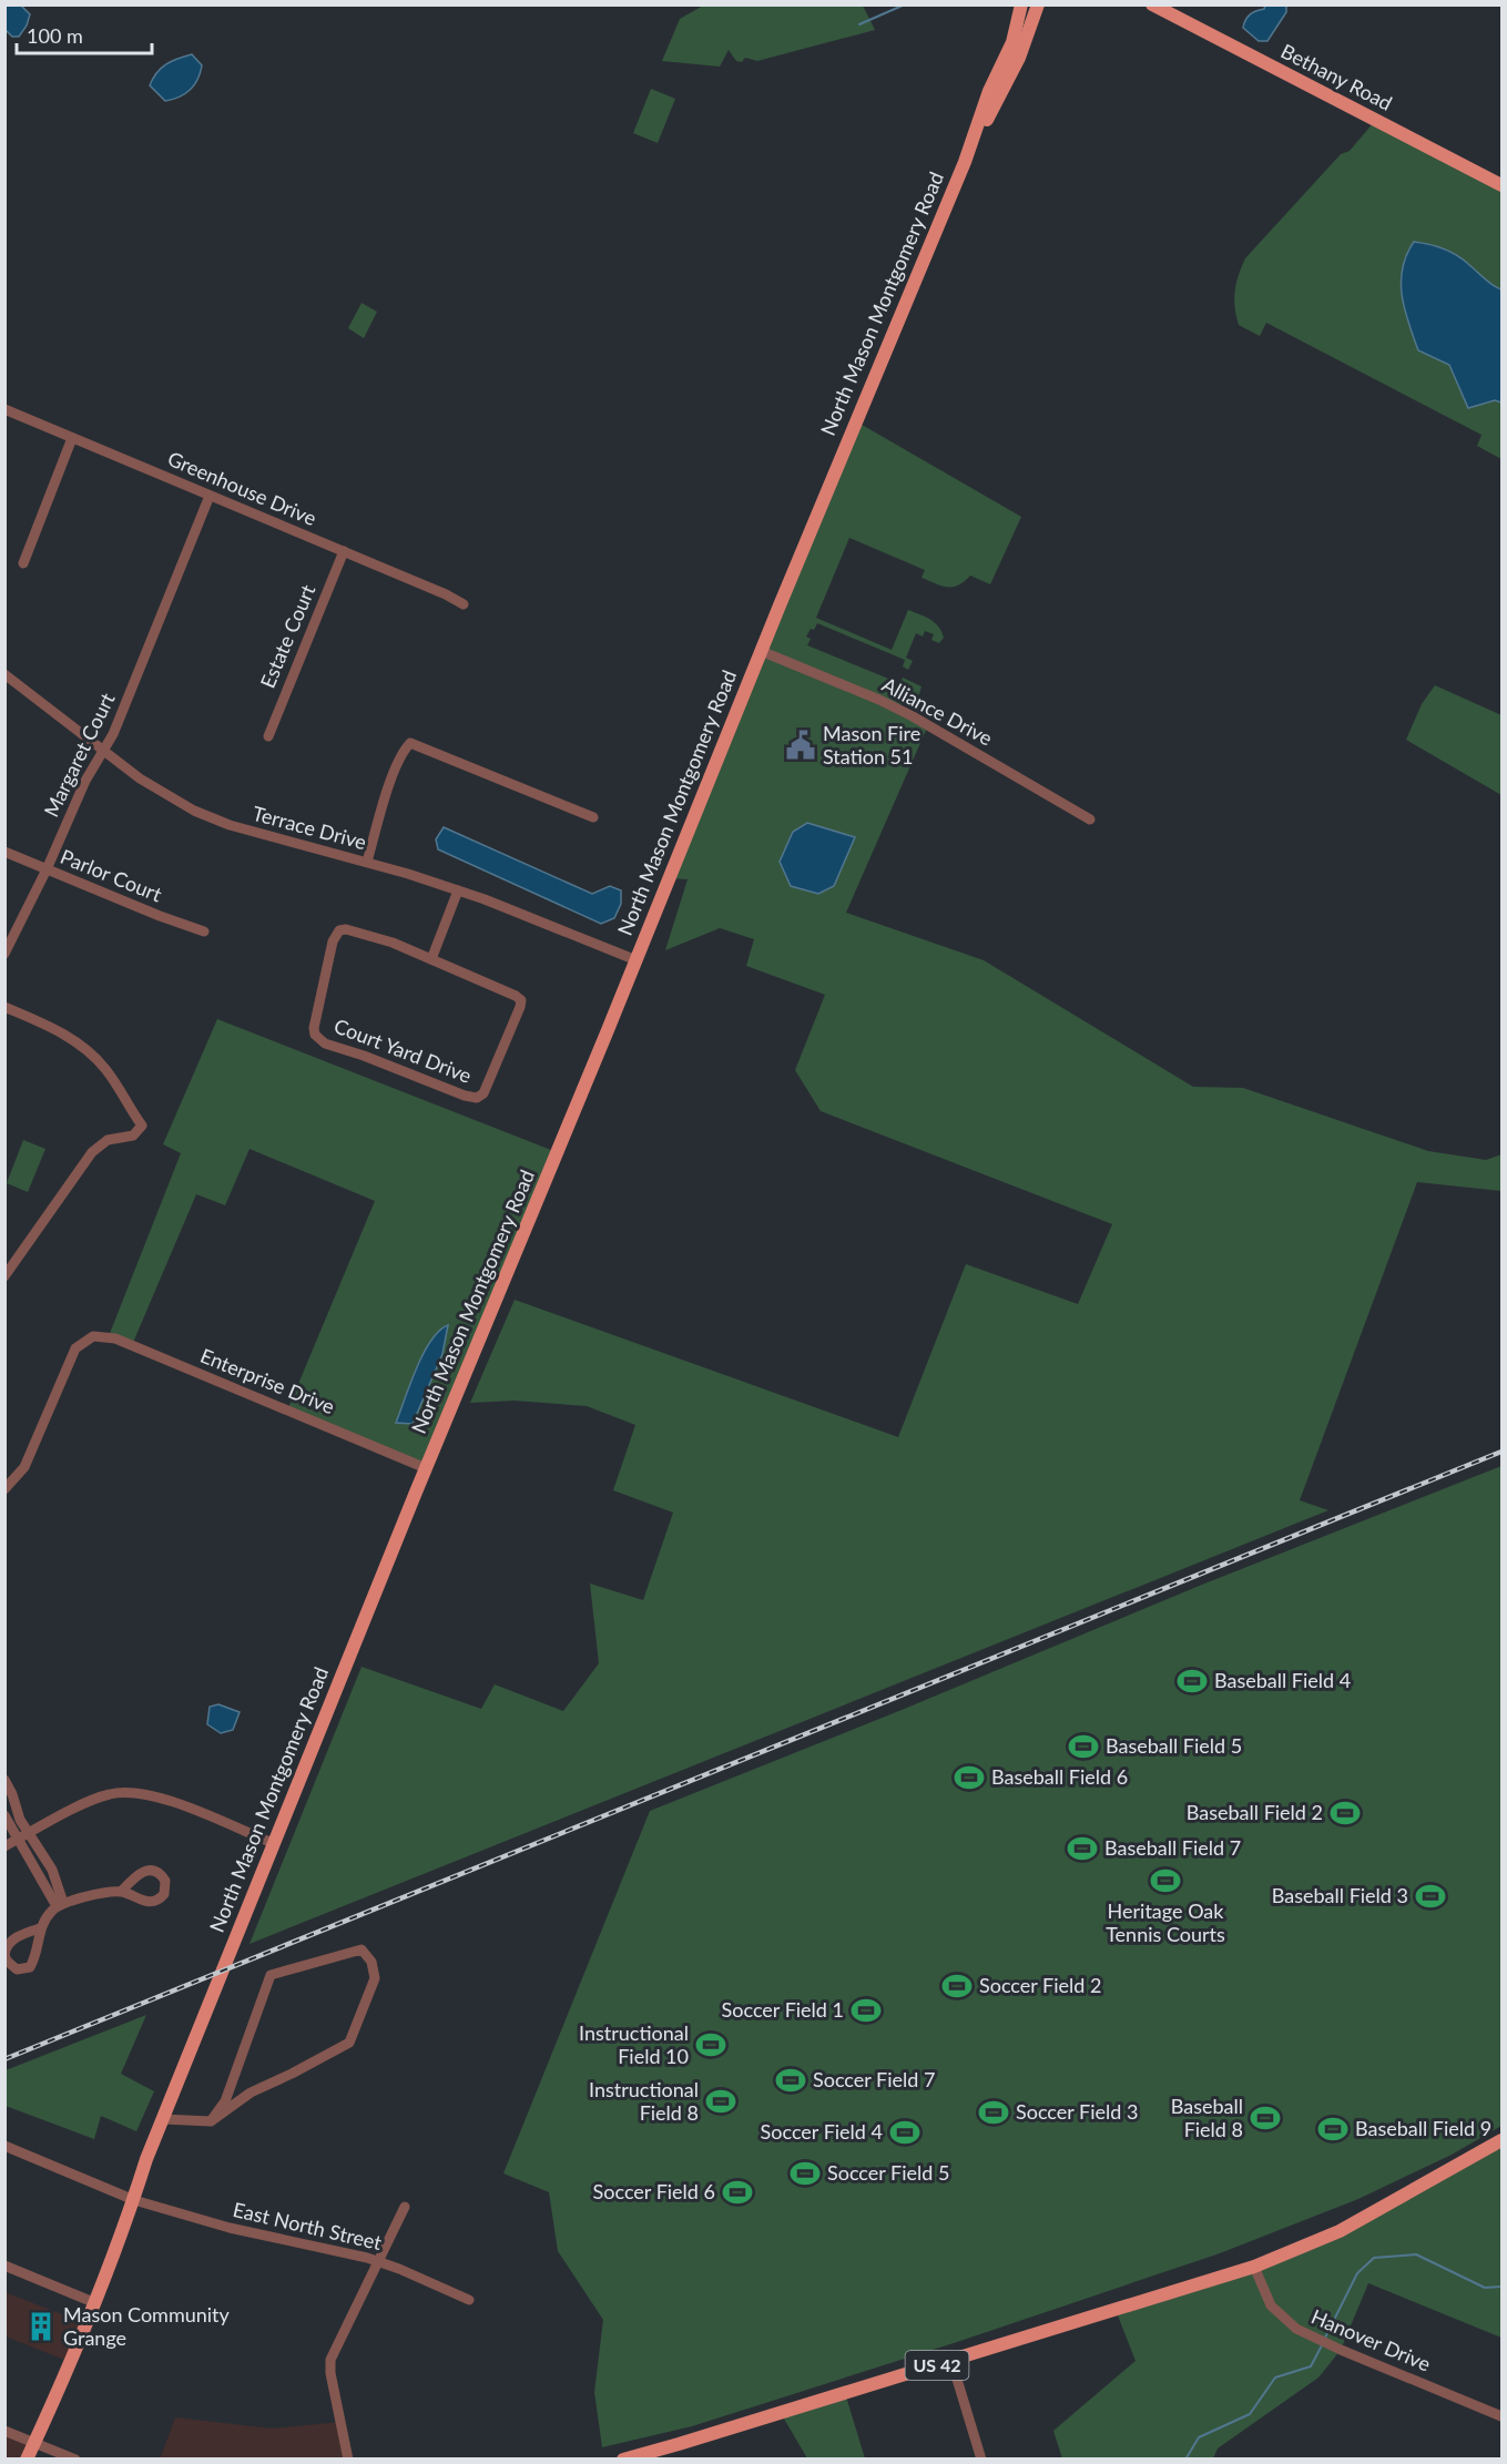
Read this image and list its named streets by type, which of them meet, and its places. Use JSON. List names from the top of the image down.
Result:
{
  "streets": {
    "main road": ["Bethany Road", "North Mason Montgomery Road", "US 42"],
    "street": [
      "Greenhouse Drive",
      "Estate Court",
      "Alliance Drive",
      "Margaret Court",
      "Terrace Drive",
      "Parlor Court",
      "Court Yard Drive",
      "Enterprise Drive",
      "East North Street",
      "Hanover Drive"
    ]
  },
  "crossings": [
    ["North Mason Montgomery Road", "Alliance Drive"],
    ["North Mason Montgomery Road", "Terrace Drive"],
    ["North Mason Montgomery Road", "Enterprise Drive"],
    ["North Mason Montgomery Road", "East North Street"],
    ["Greenhouse Drive", "Estate Court"],
    ["Greenhouse Drive", "Margaret Court"],
    ["Margaret Court", "Terrace Drive"],
    ["Margaret Court", "Parlor Court"],
    ["Hanover Drive", "US 42"]
  ],
  "places": {
    "public building": ["Mason Fire Station 51"],
    "sports": [
      "Baseball Field 4",
      "Baseball Field 5",
      "Baseball Field 6",
      "Baseball Field 2",
      "Baseball Field 7",
      "Heritage Oak Tennis Courts",
      "Baseball Field 3",
      "Soccer Field 2",
      "Soccer Field 1",
      "Instructional Field 10",
      "Soccer Field 7",
      "Instructional Field 8",
      "Soccer Field 3",
      "Baseball Field 8",
      "Baseball Field 9",
      "Soccer Field 4",
      "Soccer Field 5",
      "Soccer Field 6"
    ],
    "building": ["Mason Community Grange"]
  },
  "scale_bar": "100 m"
}
